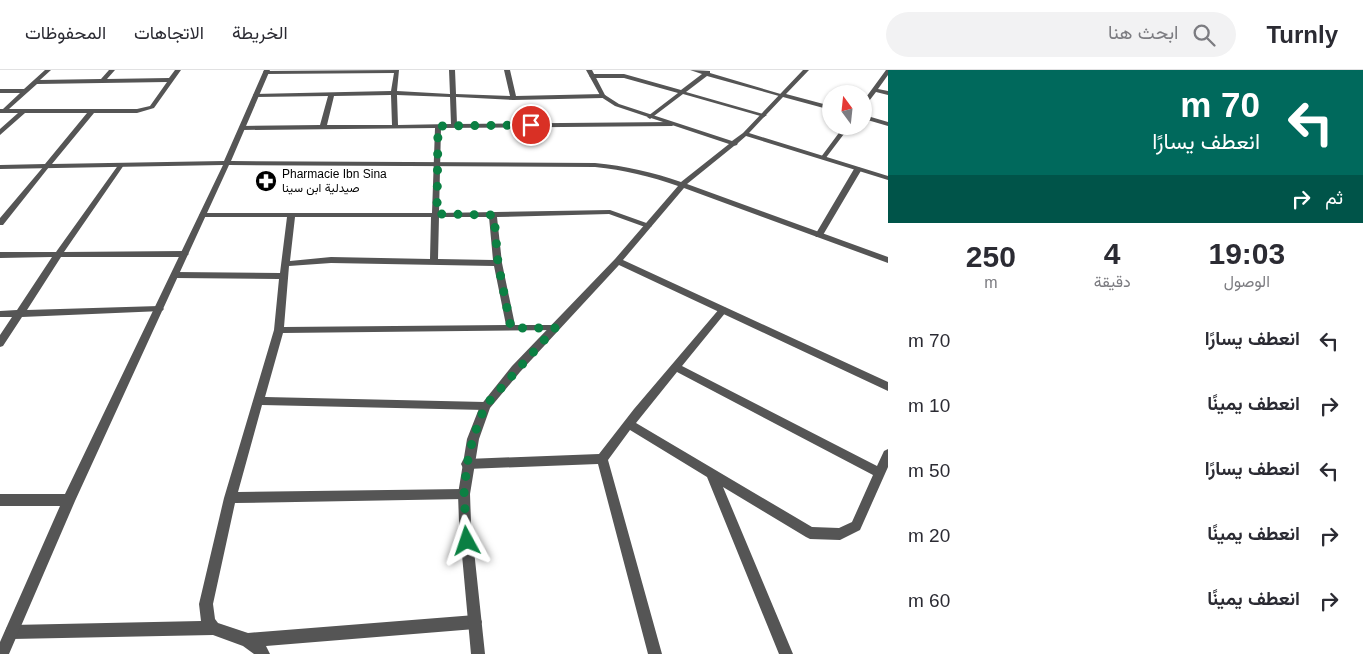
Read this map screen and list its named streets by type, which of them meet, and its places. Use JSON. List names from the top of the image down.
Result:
{
  "places": {
    "pharmacy": ["Pharmacie Ibn Sina صيدلية ابن سينا"]
  },
  "north": "top",
  "page": {
    "header": "Turnly",
    "search": "ابحث هنا",
    "nav": ["الخريطة", "الاتجاهات", "المحفوظات"],
    "turn": ["70 m", "انعطف يسارًا"],
    "then": "ثم",
    "eta": [
      "19:03",
      "الوصول",
      "4",
      "دقيقة",
      "250",
      "m"
    ],
    "list": [
      {
        "name": "انعطف يسارًا",
        "value": "70 m"
      },
      {
        "name": "انعطف يمينًا",
        "value": "10 m"
      },
      {
        "name": "انعطف يسارًا",
        "value": "50 m"
      },
      {
        "name": "انعطف يمينًا",
        "value": "20 m"
      },
      {
        "name": "انعطف يمينًا",
        "value": "60 m"
      }
    ]
  }
}
